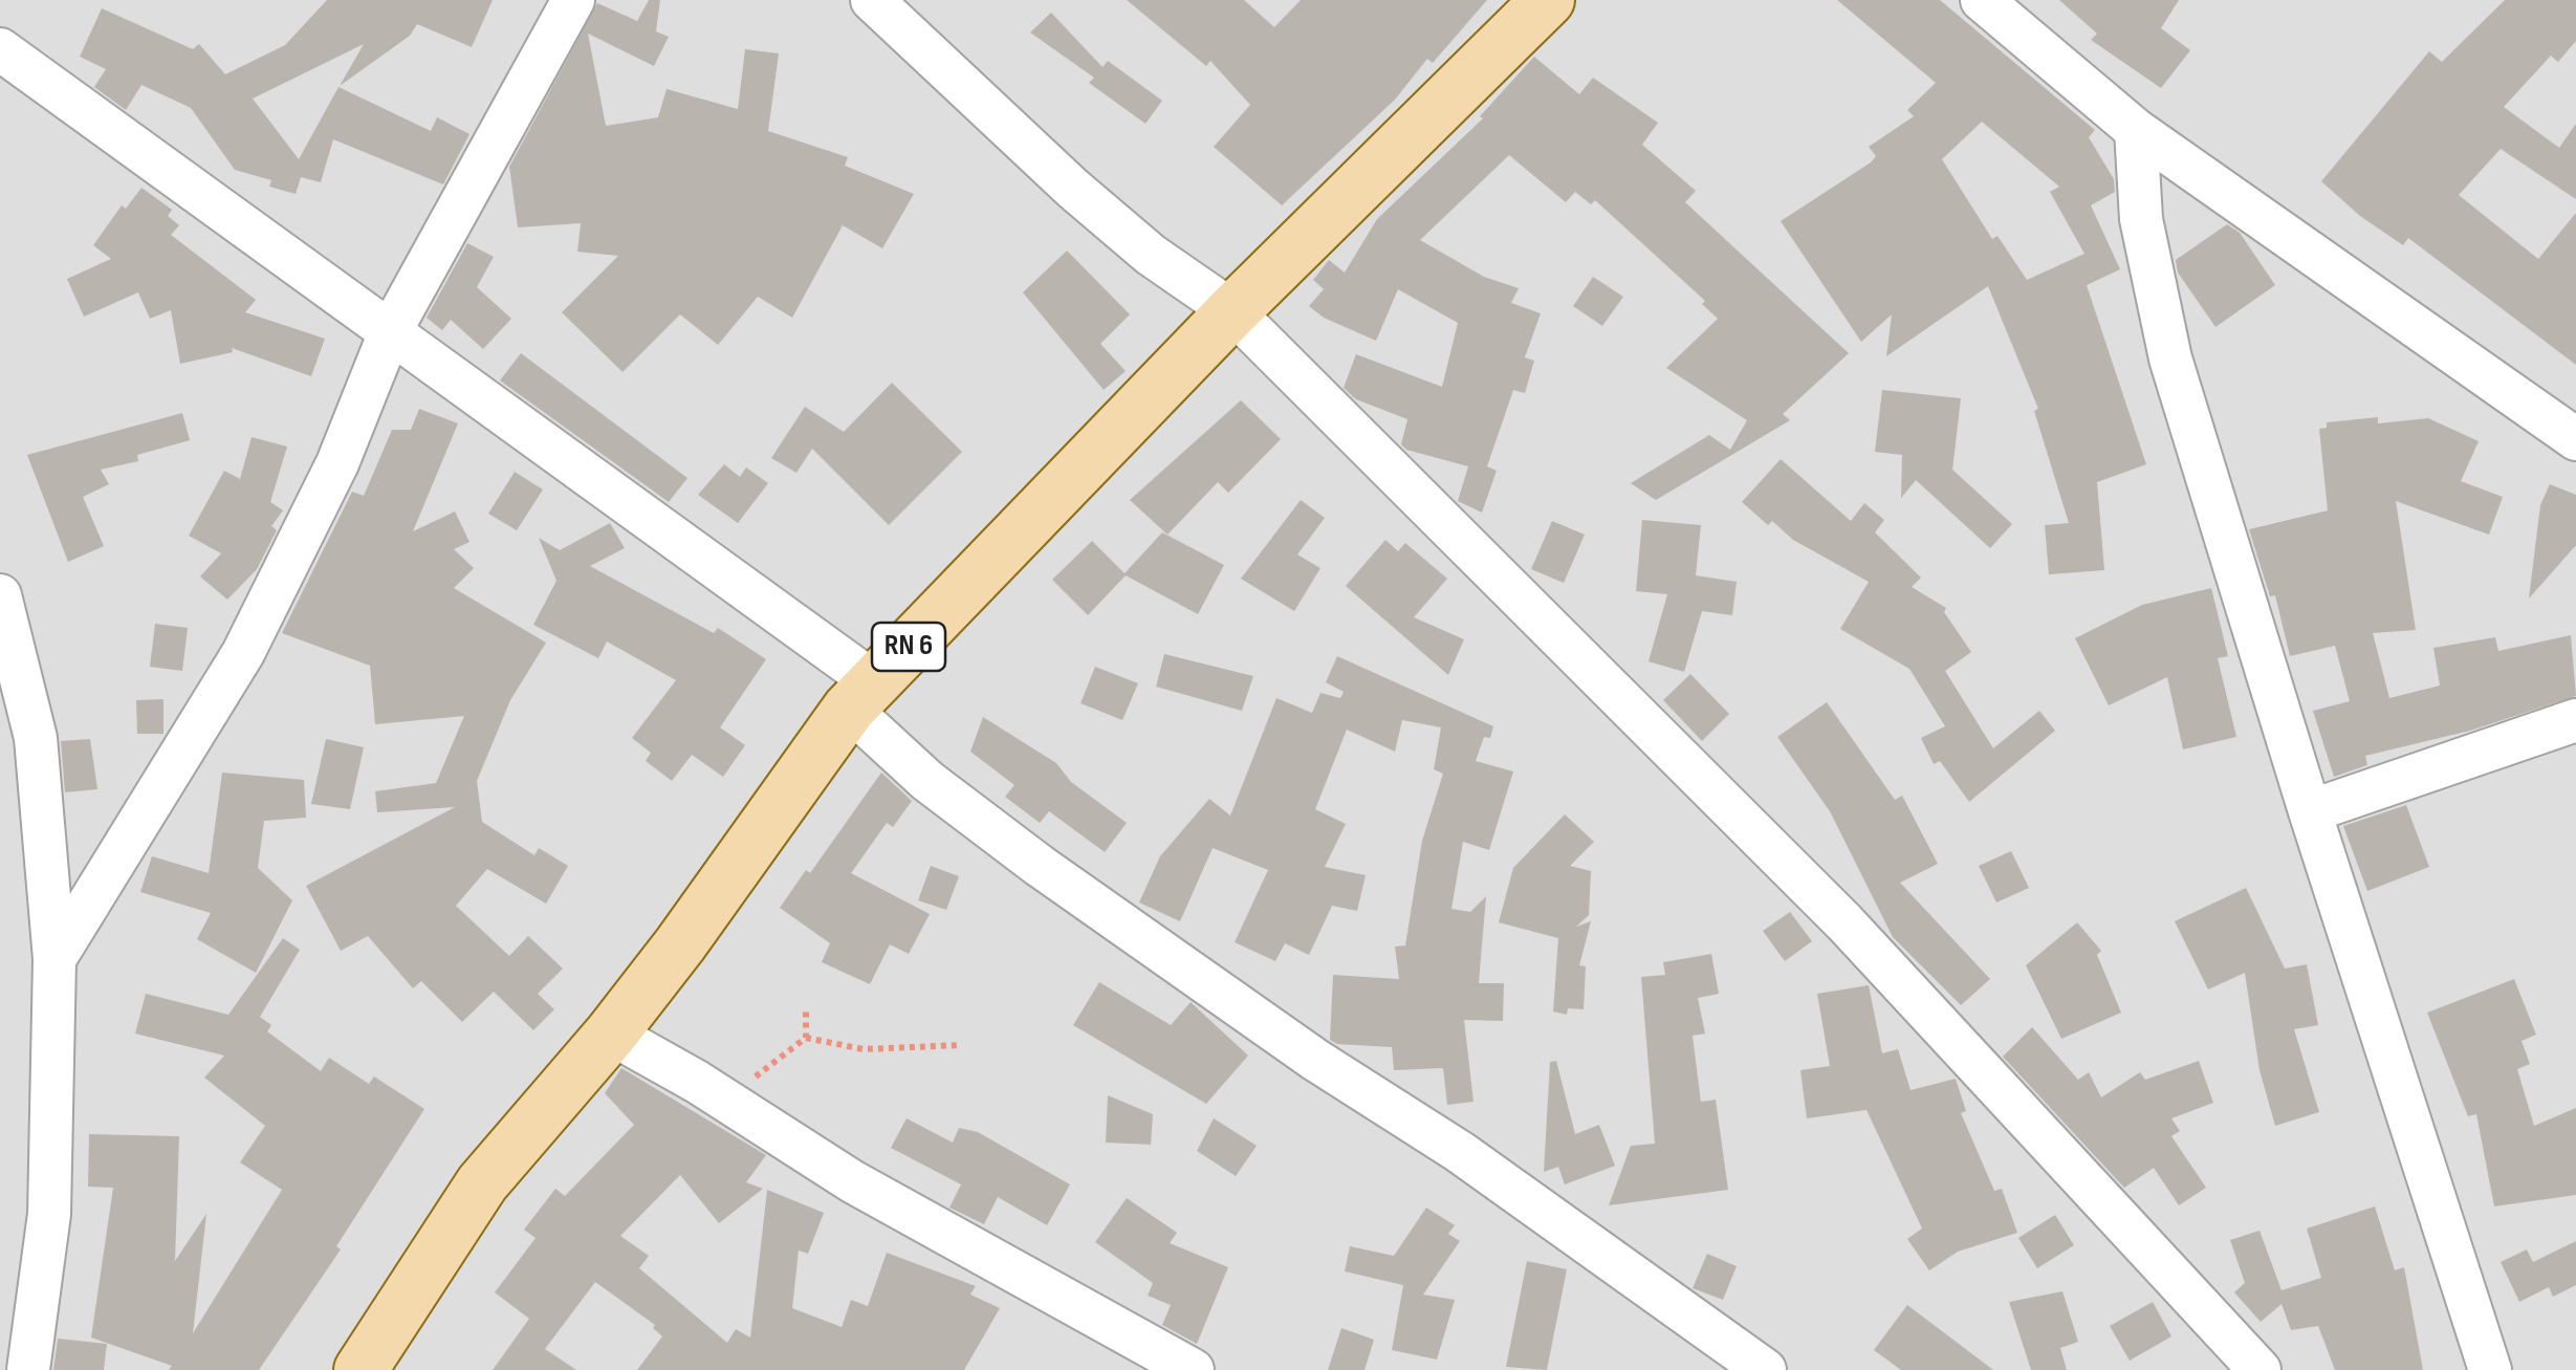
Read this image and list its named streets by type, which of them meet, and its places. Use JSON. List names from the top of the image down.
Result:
{
  "streets": {
    "main road": ["RN 6"]
  }
}
